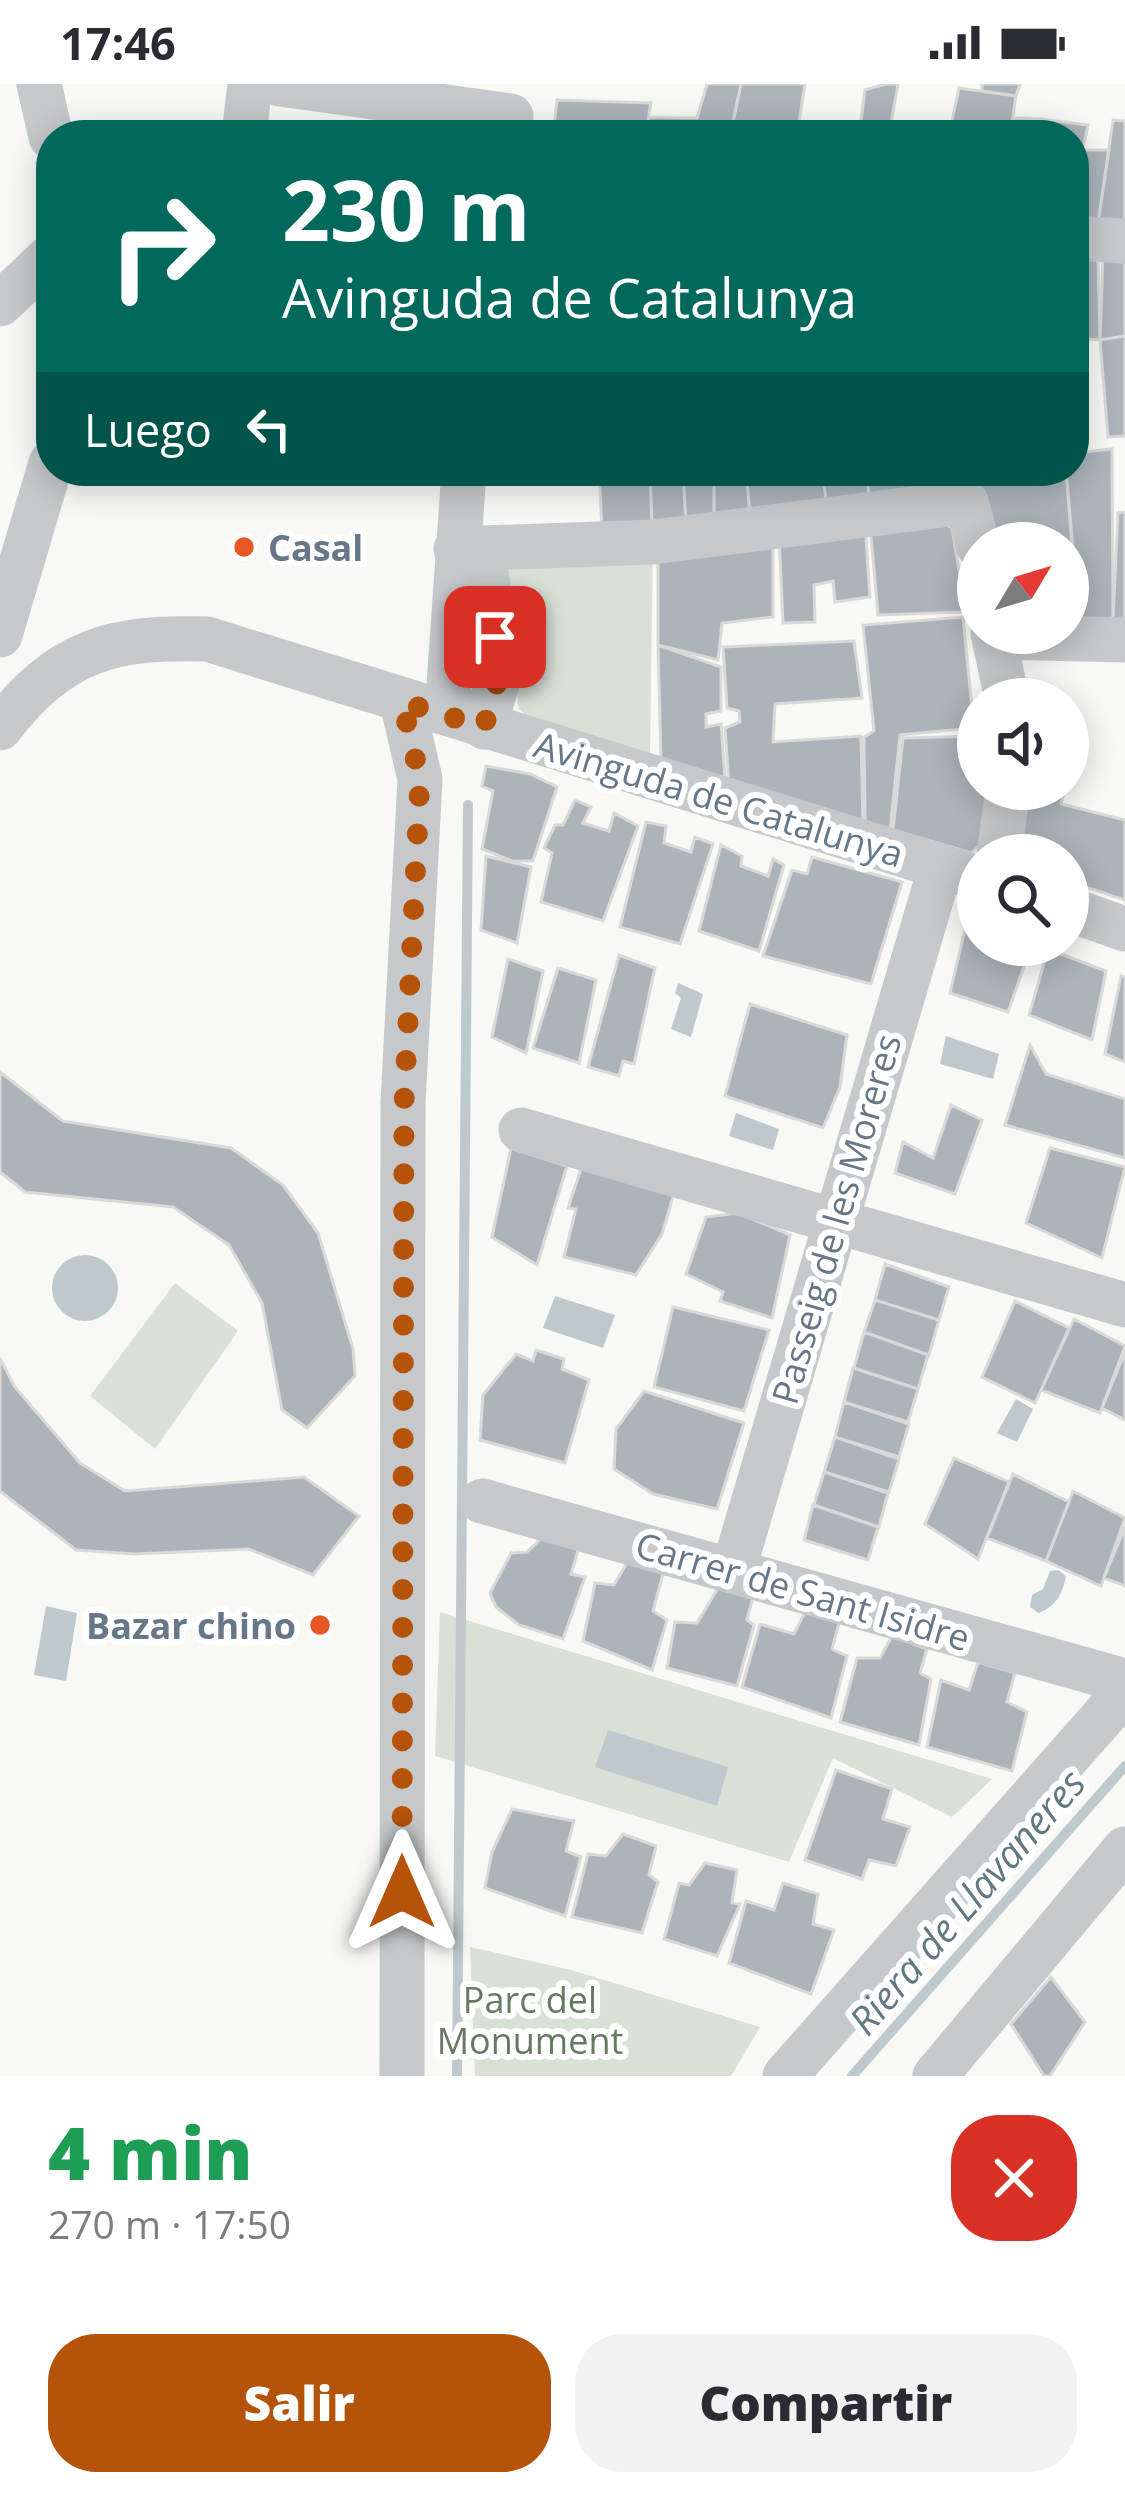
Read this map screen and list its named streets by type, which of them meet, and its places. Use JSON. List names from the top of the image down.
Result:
{
  "streets": {
    "street": ["Avinguda de Catalunya", "Passeig de les Moreres", "Carrer de Sant Isidre"]
  },
  "crossings": [
    ["Passeig de les Moreres", "Carrer de Sant Isidre"]
  ],
  "water": ["Riera de Llavaneres"],
  "parks": ["Parc del Monument"],
  "places": ["Casal", "Bazar chino"],
  "north": "top right",
  "page": {
    "status": "17:46",
    "turn": ["230 m", "Avinguda de Catalunya"],
    "then": "Luego",
    "heading": ["4 min", "270 m · 17:50"],
    "buttons": ["Salir", "Compartir"]
  }
}
